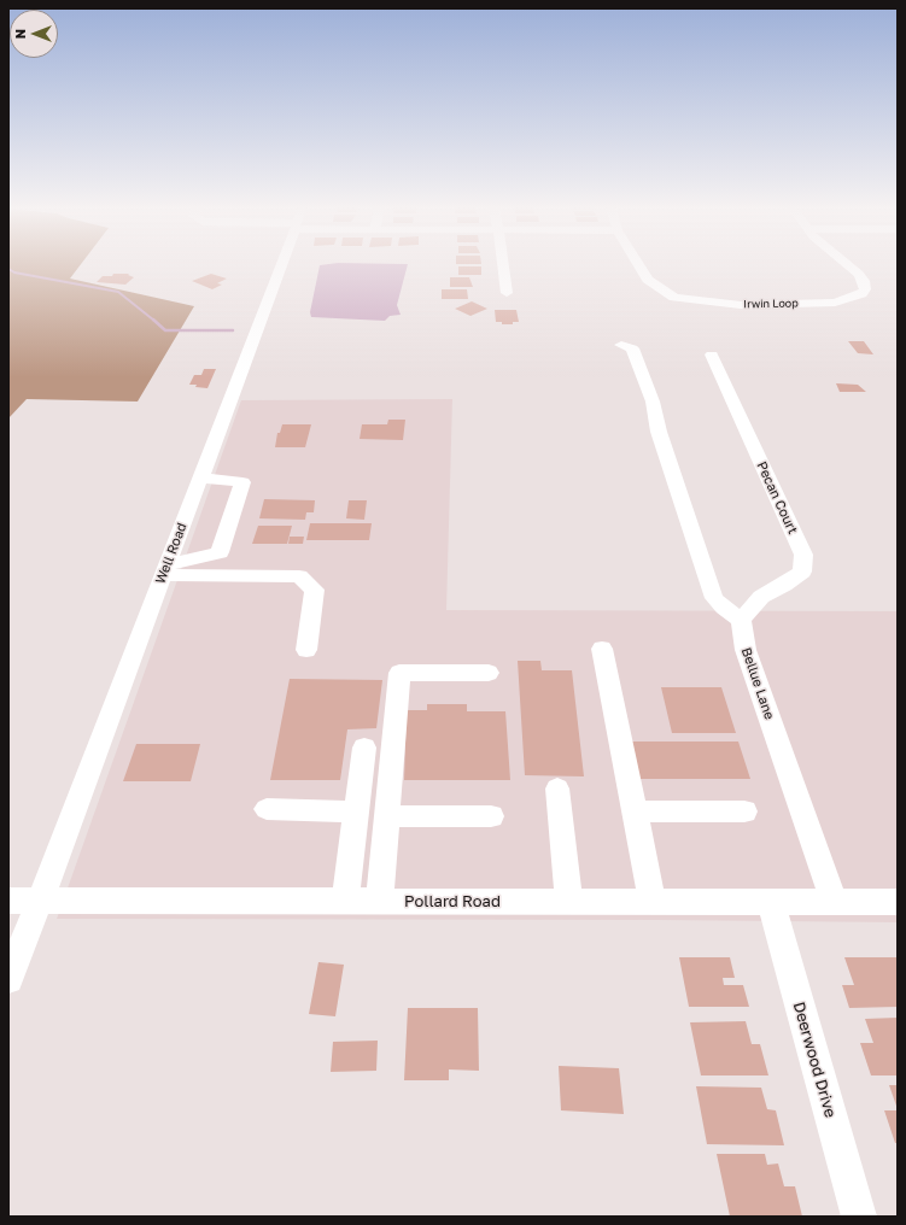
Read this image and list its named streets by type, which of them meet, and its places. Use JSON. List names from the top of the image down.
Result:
{
  "streets": {
    "street": [
      "Irwin Loop",
      "Pecan Court",
      "Well Road",
      "Bellue Lane",
      "Pollard Road",
      "Deerwood Drive"
    ]
  },
  "crossings": [
    ["Pecan Court", "Bellue Lane"],
    ["Well Road", "Pollard Road"],
    ["Bellue Lane", "Pollard Road"],
    ["Pollard Road", "Deerwood Drive"]
  ],
  "north": "left"
}
